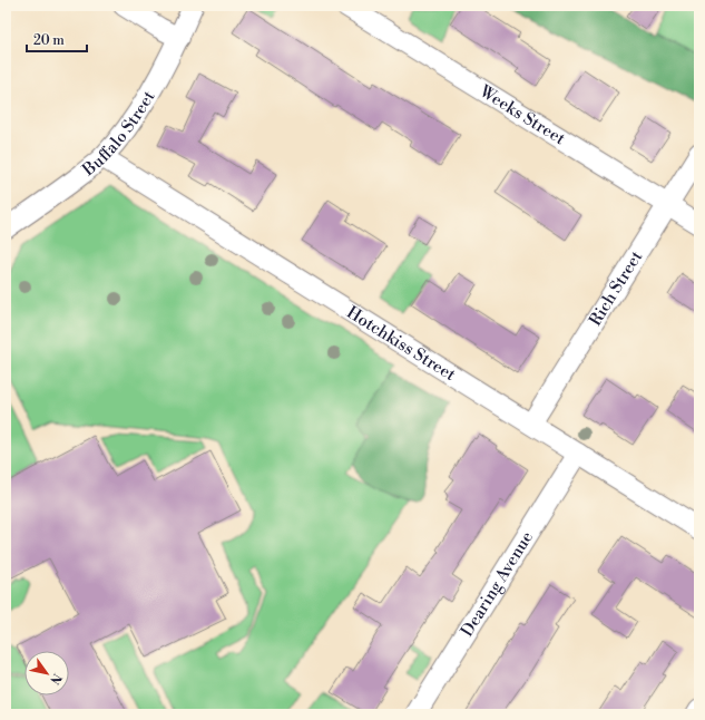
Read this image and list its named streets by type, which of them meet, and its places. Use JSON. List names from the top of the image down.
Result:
{
  "streets": {
    "street": [
      "Weeks Street",
      "Buffalo Street",
      "Rich Street",
      "Hotchkiss Street",
      "Dearing Avenue"
    ]
  },
  "crossings": [
    ["Weeks Street", "Rich Street"],
    ["Buffalo Street", "Hotchkiss Street"],
    ["Rich Street", "Hotchkiss Street"],
    ["Hotchkiss Street", "Dearing Avenue"]
  ],
  "scale_bar": "20 m",
  "north": "bottom right"
}
